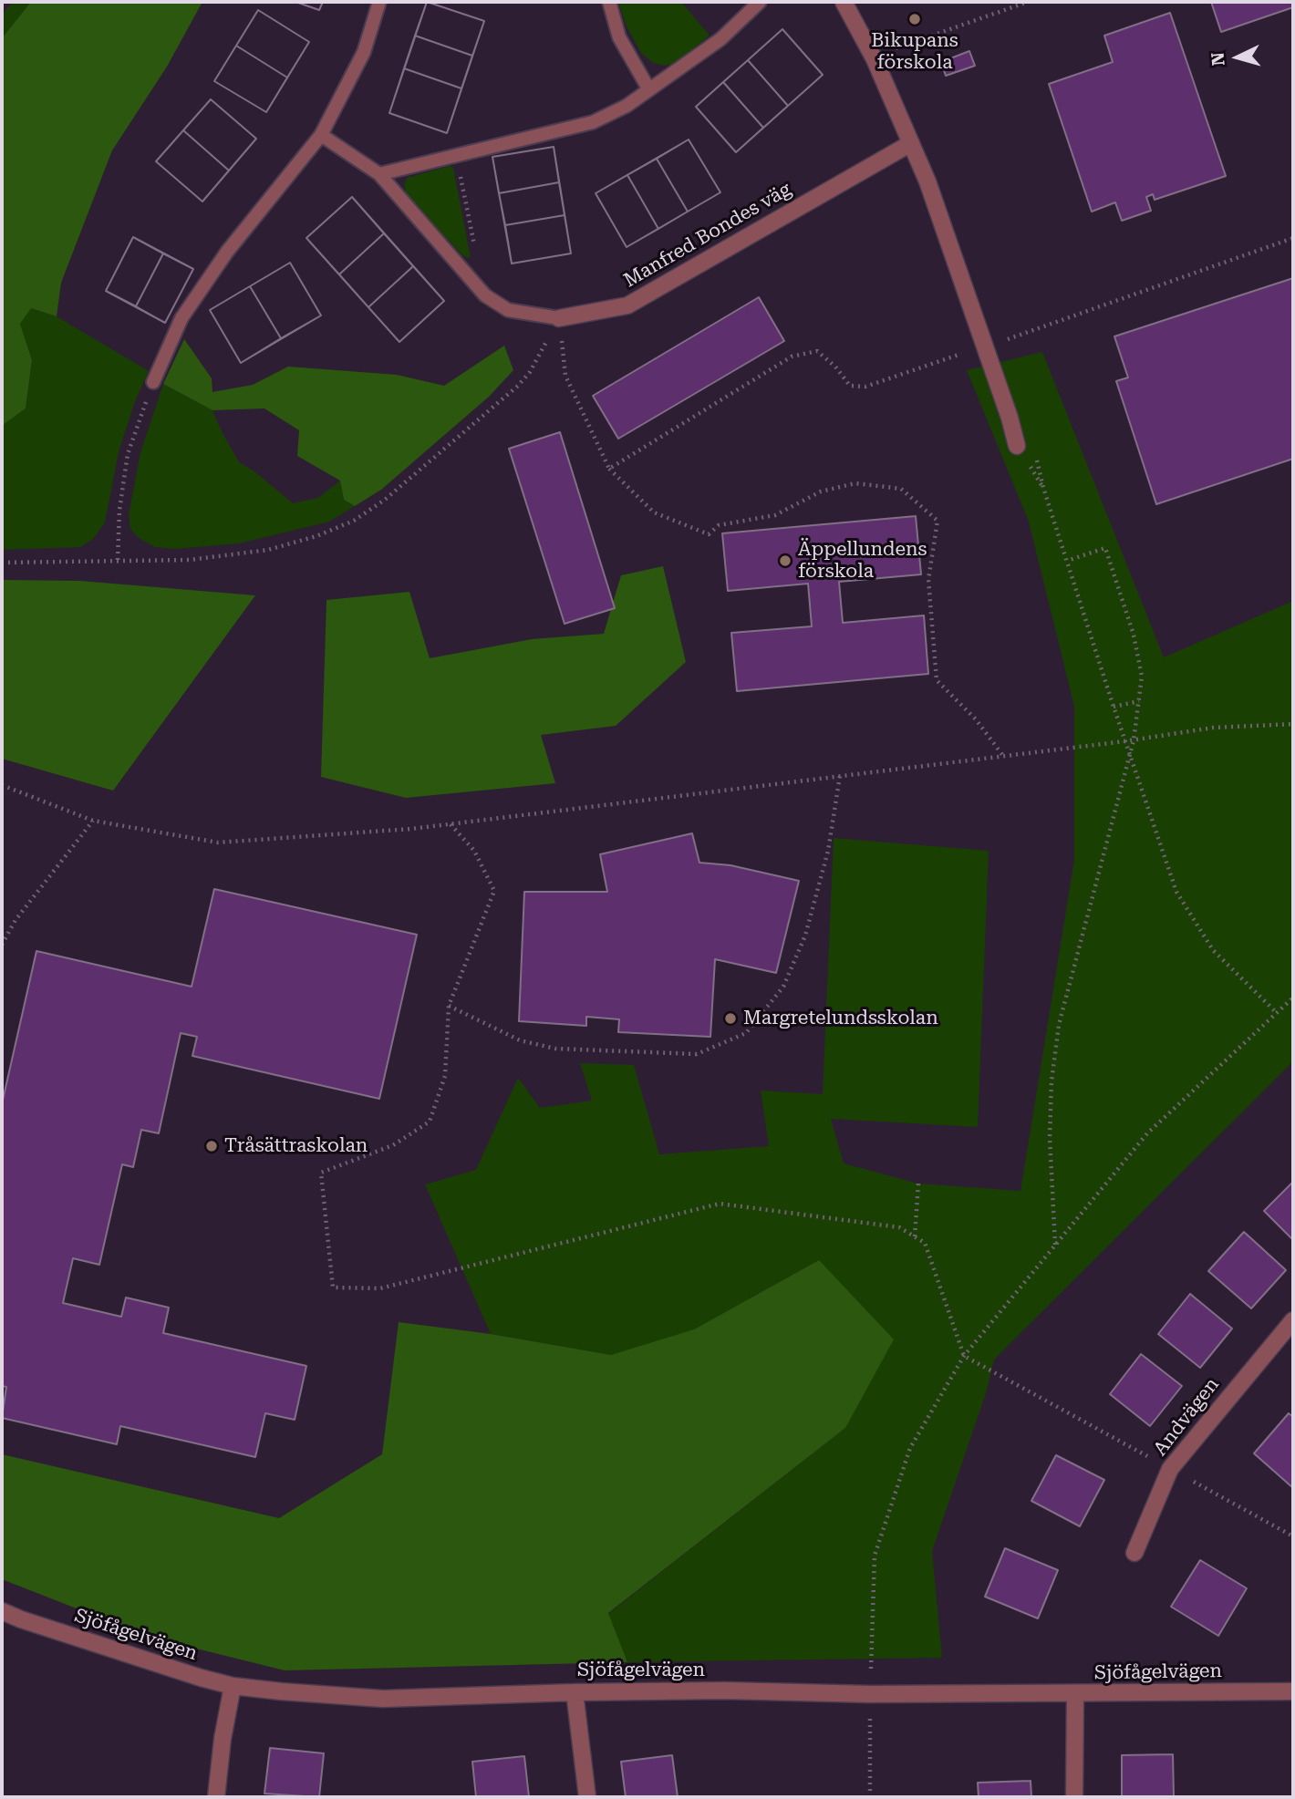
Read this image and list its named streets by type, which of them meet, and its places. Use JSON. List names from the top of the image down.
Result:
{
  "streets": {
    "street": ["Manfred Bondes väg", "Andvägen", "Sjöfågelvägen"]
  },
  "places": [
    "Bikupans förskola",
    "Äppellundens förskola",
    "Margretelundsskolan",
    "Tråsättraskolan"
  ],
  "north": "left"
}
